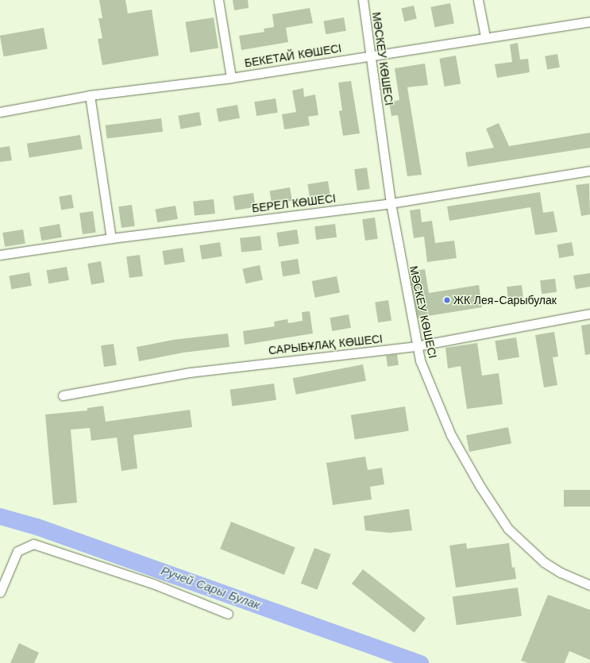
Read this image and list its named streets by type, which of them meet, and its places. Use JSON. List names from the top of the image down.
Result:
{
  "streets": {
    "street": [
      "БЕКЕТАЙ КӨШЕСІ",
      "МӘСКЕУ КӨШЕСІ",
      "БЕРЕЛ КӨШЕСІ",
      "САРЫБҰЛАҚ КӨШЕСІ"
    ]
  },
  "crossings": [
    ["БЕКЕТАЙ КӨШЕСІ", "МӘСКЕУ КӨШЕСІ"],
    ["МӘСКЕУ КӨШЕСІ", "БЕРЕЛ КӨШЕСІ"],
    ["МӘСКЕУ КӨШЕСІ", "САРЫБҰЛАҚ КӨШЕСІ"]
  ],
  "water": ["Ручей Сары Булак"],
  "places": ["ЖК Лея-Сарыбулак"]
}
